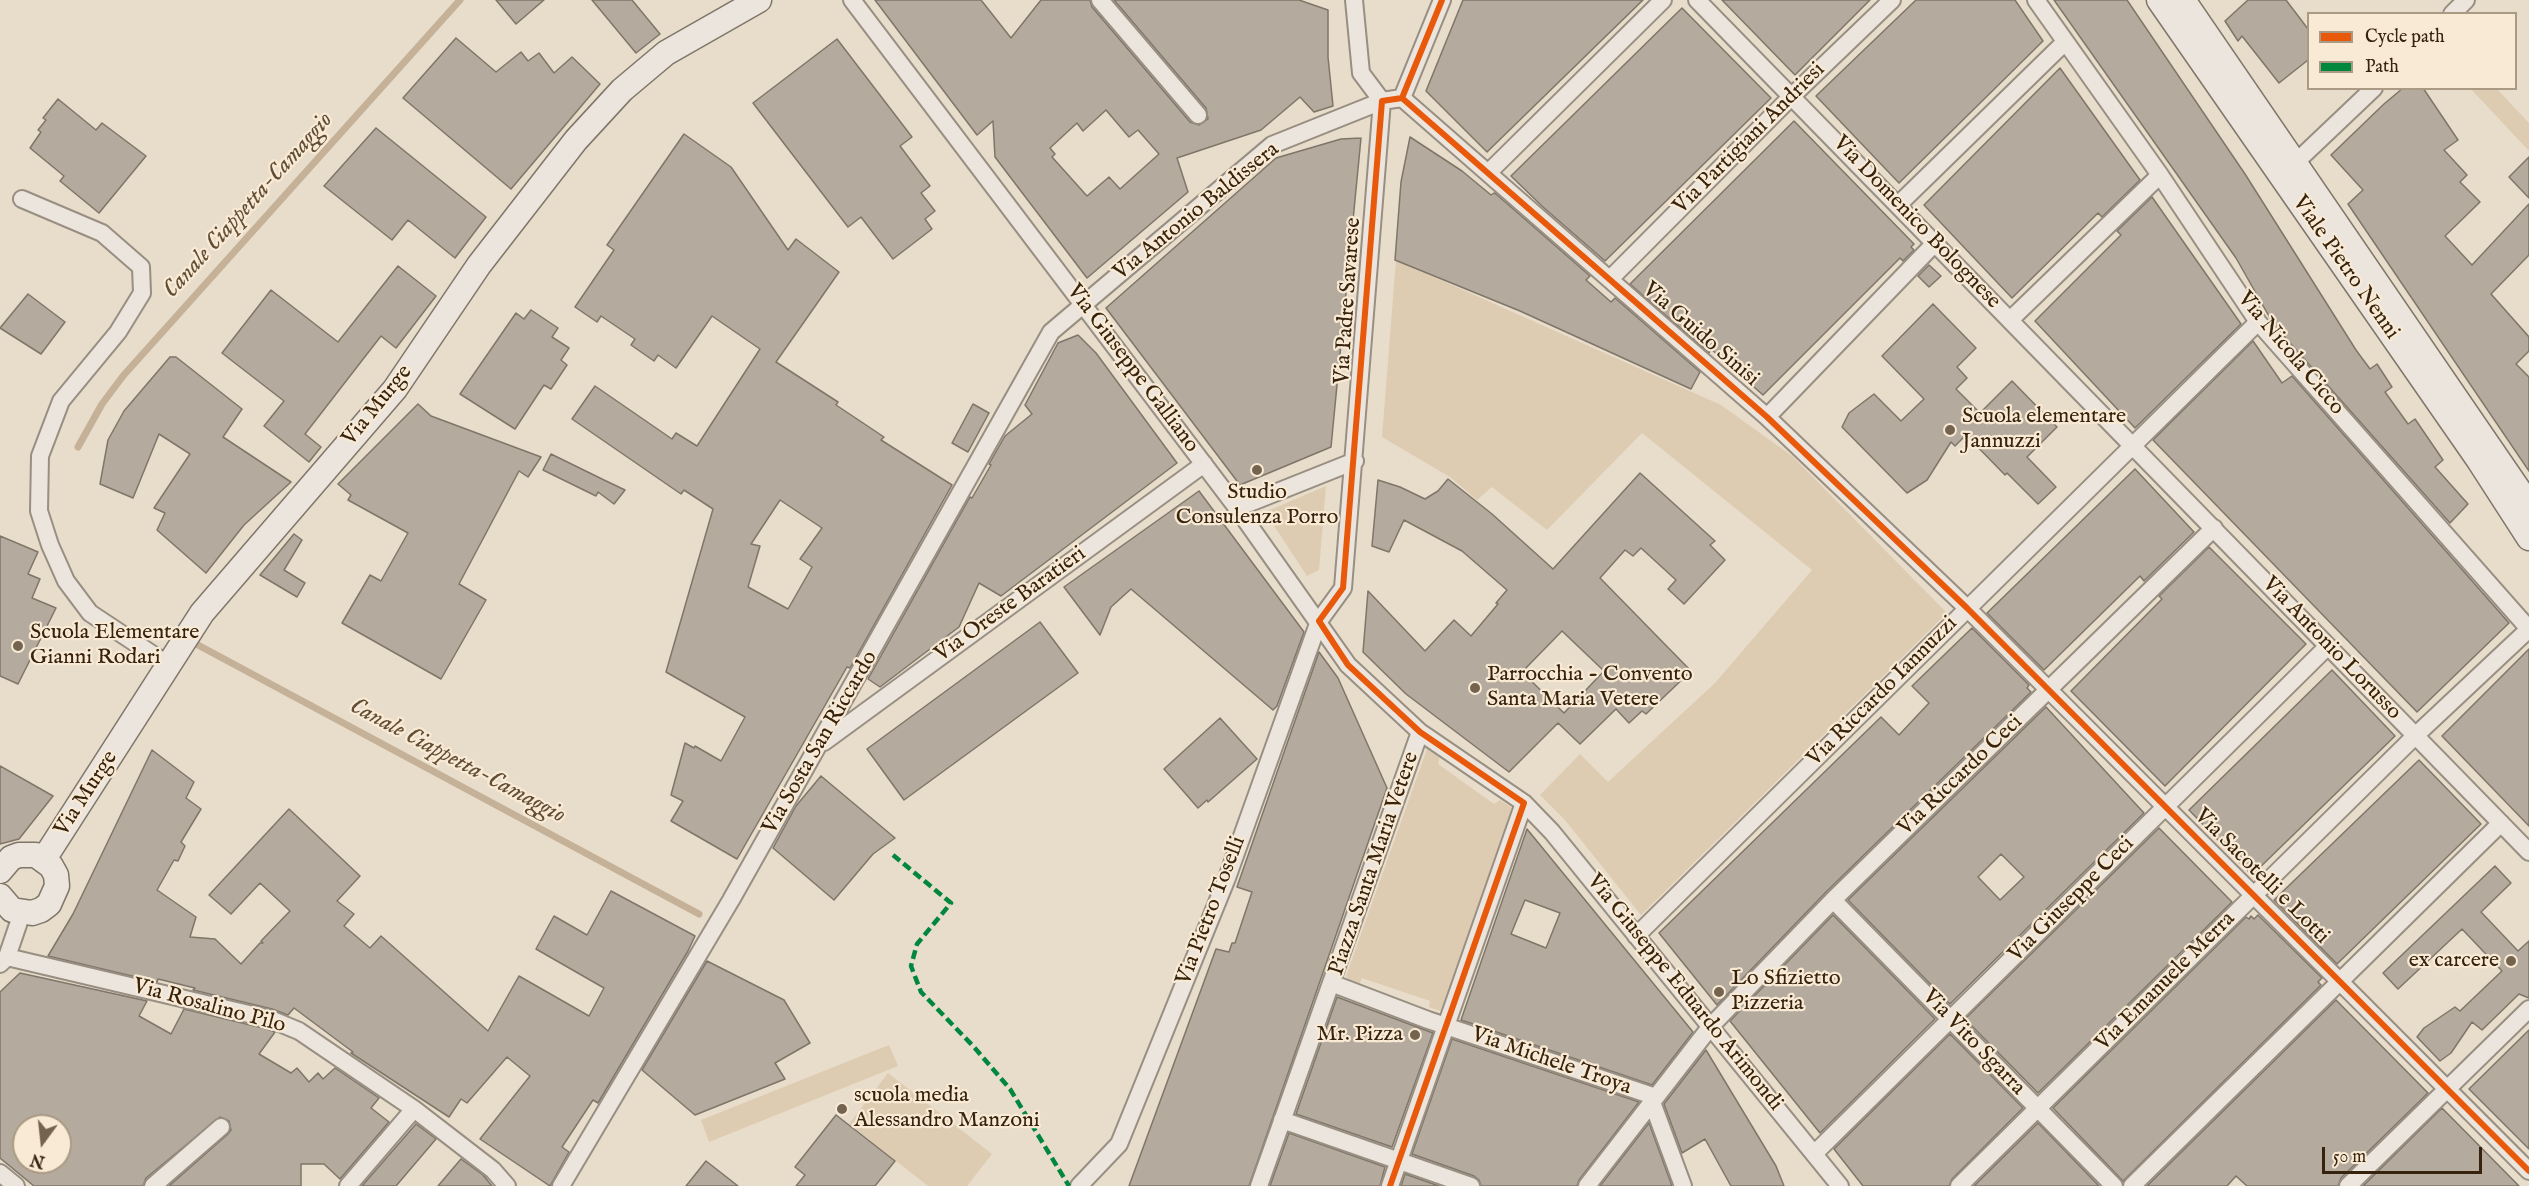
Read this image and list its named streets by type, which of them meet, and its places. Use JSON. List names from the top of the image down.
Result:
{
  "streets": {
    "street": [
      "Via Partigiani Andriesi",
      "Via Antonio Baldissera",
      "Via Domenico Bolognese",
      "Viale Pietro Nenni",
      "Via Padre Savarese",
      "Via Guido Sinisi",
      "Via Nicola Cicco",
      "Via Giuseppe Galliano",
      "Via Murge",
      "Via Oreste Baratieri",
      "Via Antonio Lorusso",
      "Via Riccardo Iannuzzi",
      "Via Sosta San Riccardo",
      "Via Riccardo Ceci",
      "Piazza Santa Maria Vetere",
      "Via Sacotelli e Lotti",
      "Via Giuseppe Ceci",
      "Via Pietro Toselli",
      "Via Emanuele Merra",
      "Via Giuseppe Eduardo Arimondi",
      "Via Rosalino Pilo",
      "Via Vito Sgarra",
      "Via Michele Troya"
    ]
  },
  "crossings": [
    ["Via Partigiani Andriesi", "Via Domenico Bolognese"],
    ["Via Partigiani Andriesi", "Via Guido Sinisi"],
    ["Via Antonio Baldissera", "Via Padre Savarese"],
    ["Via Antonio Baldissera", "Via Giuseppe Galliano"],
    ["Via Antonio Baldissera", "Via Sosta San Riccardo"],
    ["Via Domenico Bolognese", "Via Antonio Lorusso"],
    ["Via Domenico Bolognese", "Via Riccardo Iannuzzi"],
    ["Via Padre Savarese", "Via Giuseppe Galliano"],
    ["Via Padre Savarese", "Via Pietro Toselli"],
    ["Via Guido Sinisi", "Via Riccardo Iannuzzi"],
    ["Via Guido Sinisi", "Via Sacotelli e Lotti"],
    ["Via Nicola Cicco", "Via Riccardo Iannuzzi"],
    ["Via Nicola Cicco", "Via Emanuele Merra"],
    ["Via Giuseppe Galliano", "Via Oreste Baratieri"],
    ["Via Giuseppe Galliano", "Via Sosta San Riccardo"],
    ["Via Giuseppe Galliano", "Piazza Santa Maria Vetere"],
    ["Via Giuseppe Galliano", "Via Pietro Toselli"],
    ["Via Oreste Baratieri", "Via Sosta San Riccardo"],
    ["Via Antonio Lorusso", "Via Riccardo Iannuzzi"],
    ["Via Antonio Lorusso", "Via Riccardo Ceci"],
    ["Via Antonio Lorusso", "Via Giuseppe Ceci"],
    ["Via Antonio Lorusso", "Via Emanuele Merra"],
    ["Via Riccardo Iannuzzi", "Via Sacotelli e Lotti"],
    ["Via Riccardo Iannuzzi", "Via Giuseppe Eduardo Arimondi"],
    ["Via Riccardo Ceci", "Via Sacotelli e Lotti"],
    ["Via Riccardo Ceci", "Via Giuseppe Eduardo Arimondi"],
    ["Via Riccardo Ceci", "Via Vito Sgarra"],
    ["Via Riccardo Ceci", "Via Michele Troya"],
    ["Piazza Santa Maria Vetere", "Via Giuseppe Eduardo Arimondi"],
    ["Piazza Santa Maria Vetere", "Via Michele Troya"],
    ["Via Sacotelli e Lotti", "Via Giuseppe Ceci"],
    ["Via Sacotelli e Lotti", "Via Emanuele Merra"],
    ["Via Giuseppe Ceci", "Via Giuseppe Eduardo Arimondi"],
    ["Via Giuseppe Ceci", "Via Vito Sgarra"],
    ["Via Emanuele Merra", "Via Vito Sgarra"]
  ],
  "water": ["Canale Ciappetta-Camaggio"],
  "places": [
    "Scuola elementare Jannuzzi",
    "Studio Consulenza Porro",
    "Scuola Elementare Gianni Rodari",
    "Parrocchia - Convento Santa Maria Vetere",
    "ex carcere",
    "Lo Sfizietto Pizzeria",
    "Mr. Pizza",
    "scuola media Alessandro Manzoni"
  ],
  "legend": ["Cycle path", "Path"],
  "scale_bar": "50 m",
  "north": "bottom"
}
